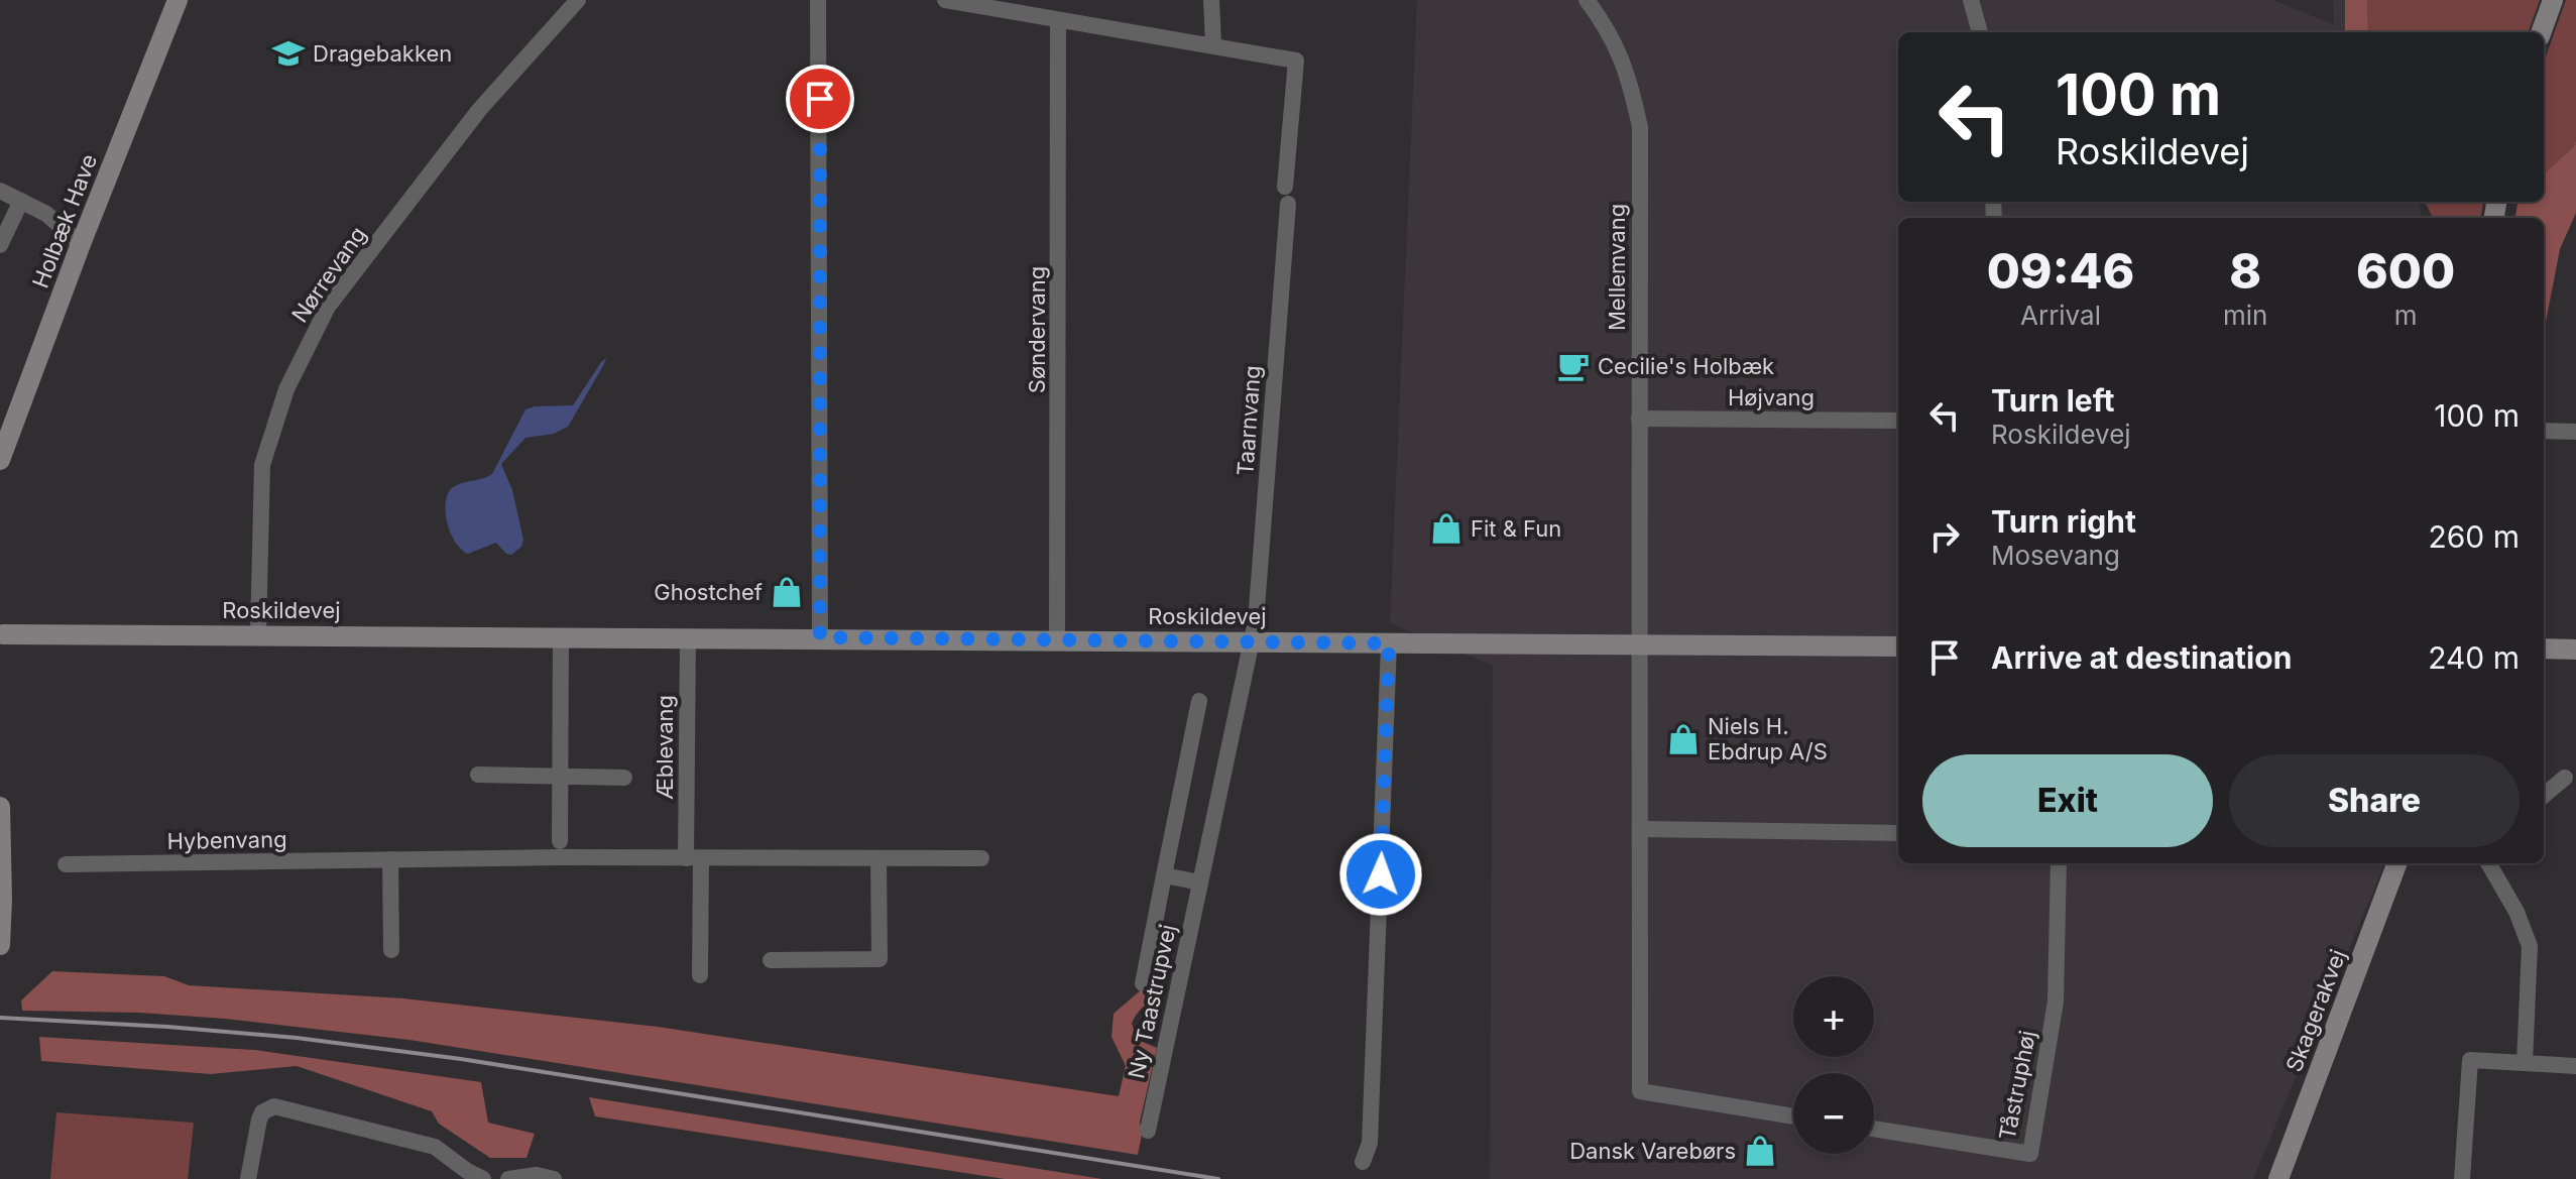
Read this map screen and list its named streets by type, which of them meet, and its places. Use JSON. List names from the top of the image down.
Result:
{
  "streets": {
    "street": [
      "Holbæk Have",
      "Mellemvang",
      "Nørrevang",
      "Søndervang",
      "Højvang",
      "Taarnvang",
      "Roskildevej",
      "Æblevang",
      "Hybenvang",
      "Ny Taastrupvej",
      "Skagerakvej",
      "Tåstruphøj"
    ]
  },
  "crossings": [
    ["Mellemvang", "Højvang"],
    ["Mellemvang", "Roskildevej"],
    ["Nørrevang", "Roskildevej"],
    ["Søndervang", "Roskildevej"],
    ["Taarnvang", "Roskildevej"],
    ["Taarnvang", "Ny Taastrupvej"],
    ["Roskildevej", "Æblevang"],
    ["Roskildevej", "Ny Taastrupvej"],
    ["Æblevang", "Hybenvang"]
  ],
  "places": {
    "school or university": ["Dragebakken"],
    "cafe": ["Cecilie's Holbæk"],
    "shop": [
      "Fit & Fun",
      "Ghostchef",
      "Niels H. Ebdrup A/S",
      "Dansk Varebørs"
    ]
  },
  "page": {
    "turn": ["100 m", "Roskildevej"],
    "eta": [
      "09:46",
      "Arrival",
      "8",
      "min",
      "600",
      "m"
    ],
    "list": [
      {
        "name": "Turn left",
        "note": "Roskildevej",
        "value": "100 m"
      },
      {
        "name": "Turn right",
        "note": "Mosevang",
        "value": "260 m"
      },
      {
        "name": "Arrive at destination",
        "value": "240 m"
      }
    ],
    "buttons": ["Exit", "Share"],
    "map_buttons": ["+", "−"]
  }
}
